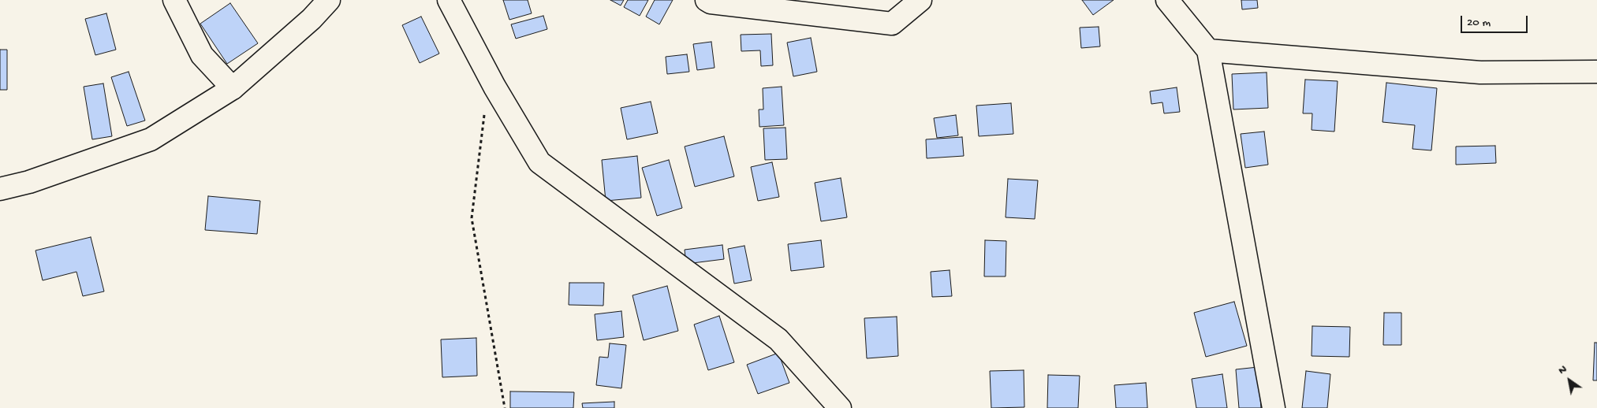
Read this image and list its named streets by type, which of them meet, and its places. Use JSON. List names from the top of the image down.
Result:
{
  "scale_bar": "20 m",
  "north": "top left"
}
